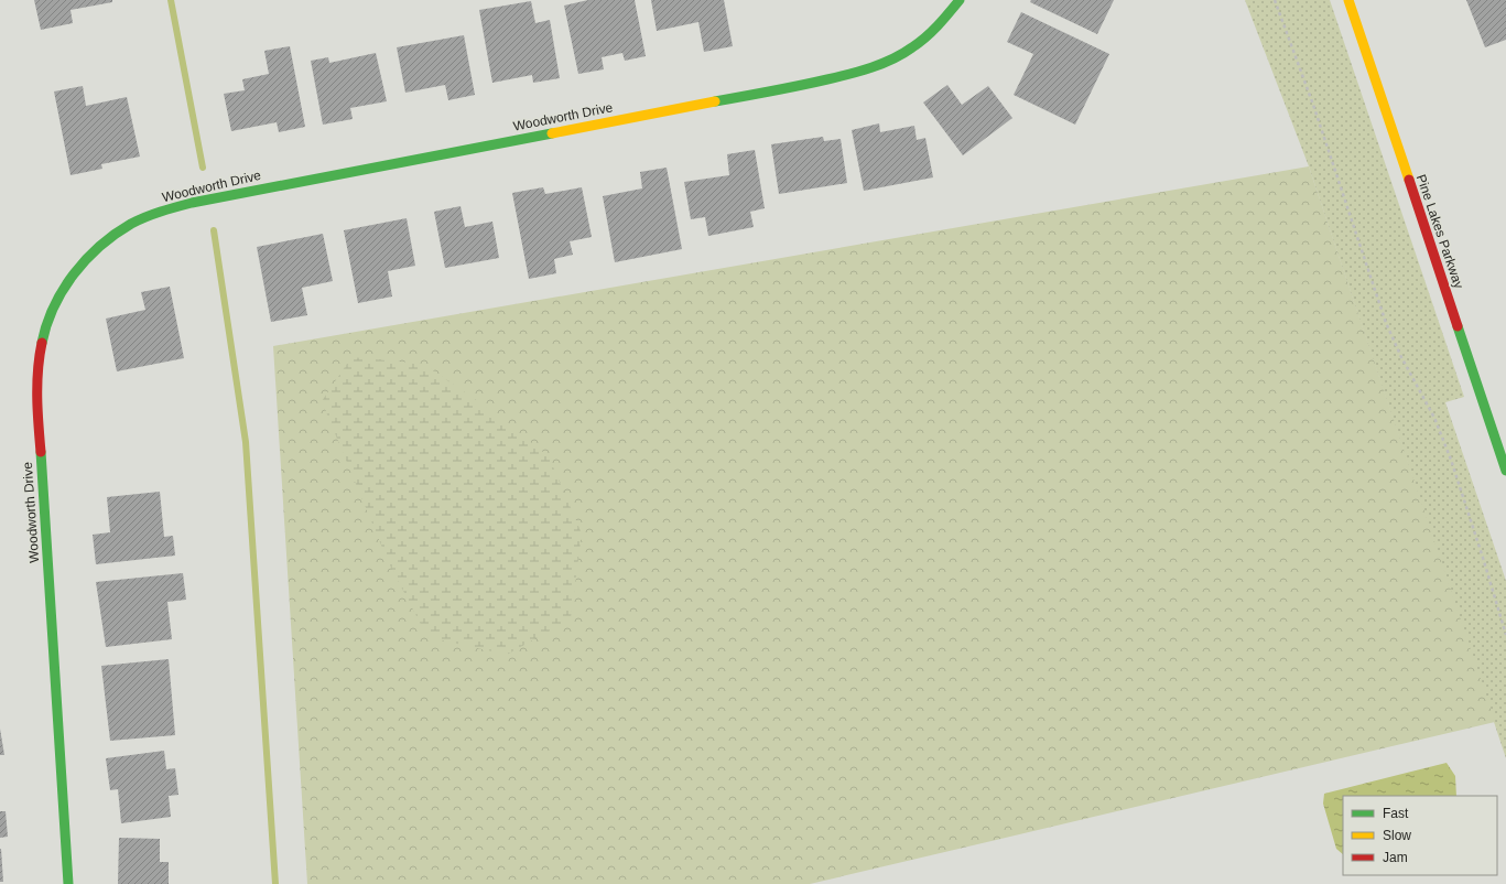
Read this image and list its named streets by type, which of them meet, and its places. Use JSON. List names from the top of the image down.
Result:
{
  "streets": {
    "street": ["Woodworth Drive", "Pine Lakes Parkway"]
  },
  "legend": ["Fast", "Slow", "Jam"]
}
